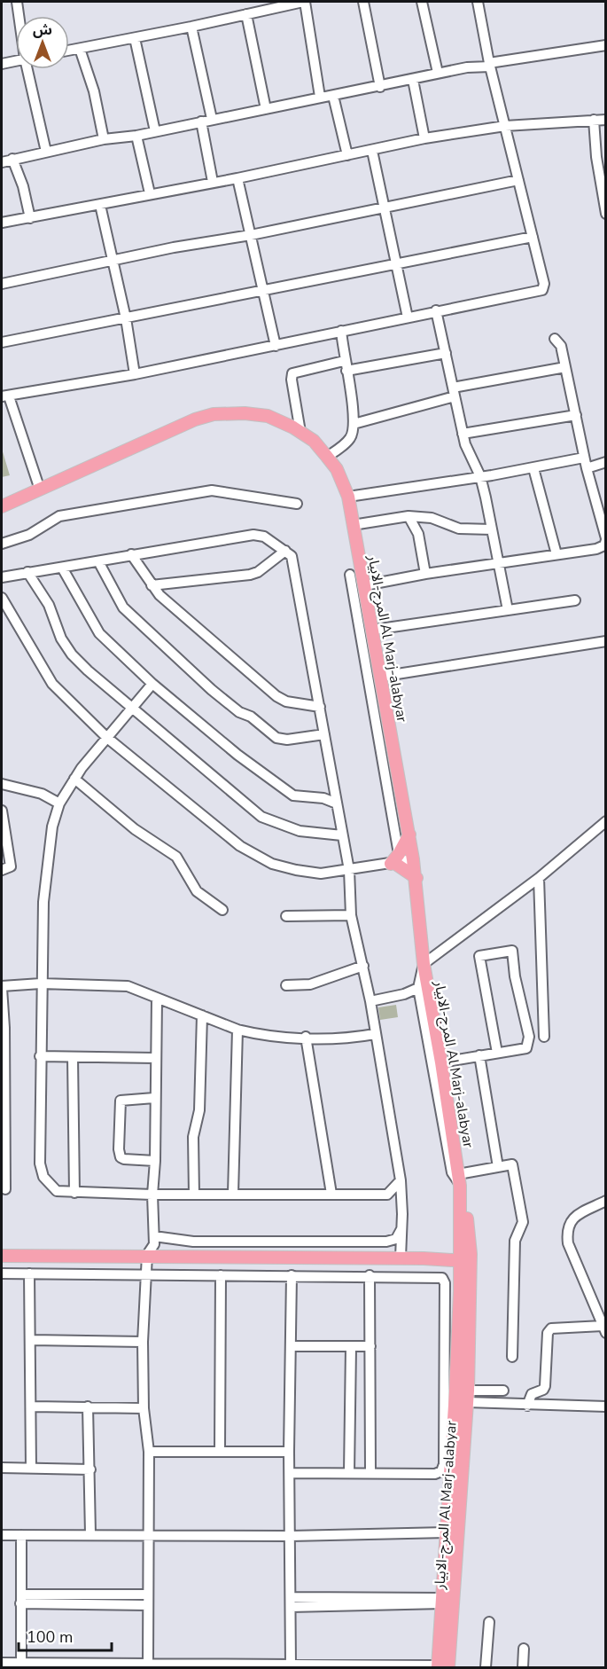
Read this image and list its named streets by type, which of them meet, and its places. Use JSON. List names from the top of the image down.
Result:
{
  "streets": {
    "main road": ["المرج-الابيار Al Marj-alabyar"]
  },
  "scale_bar": "100 m",
  "north": "top"
}
